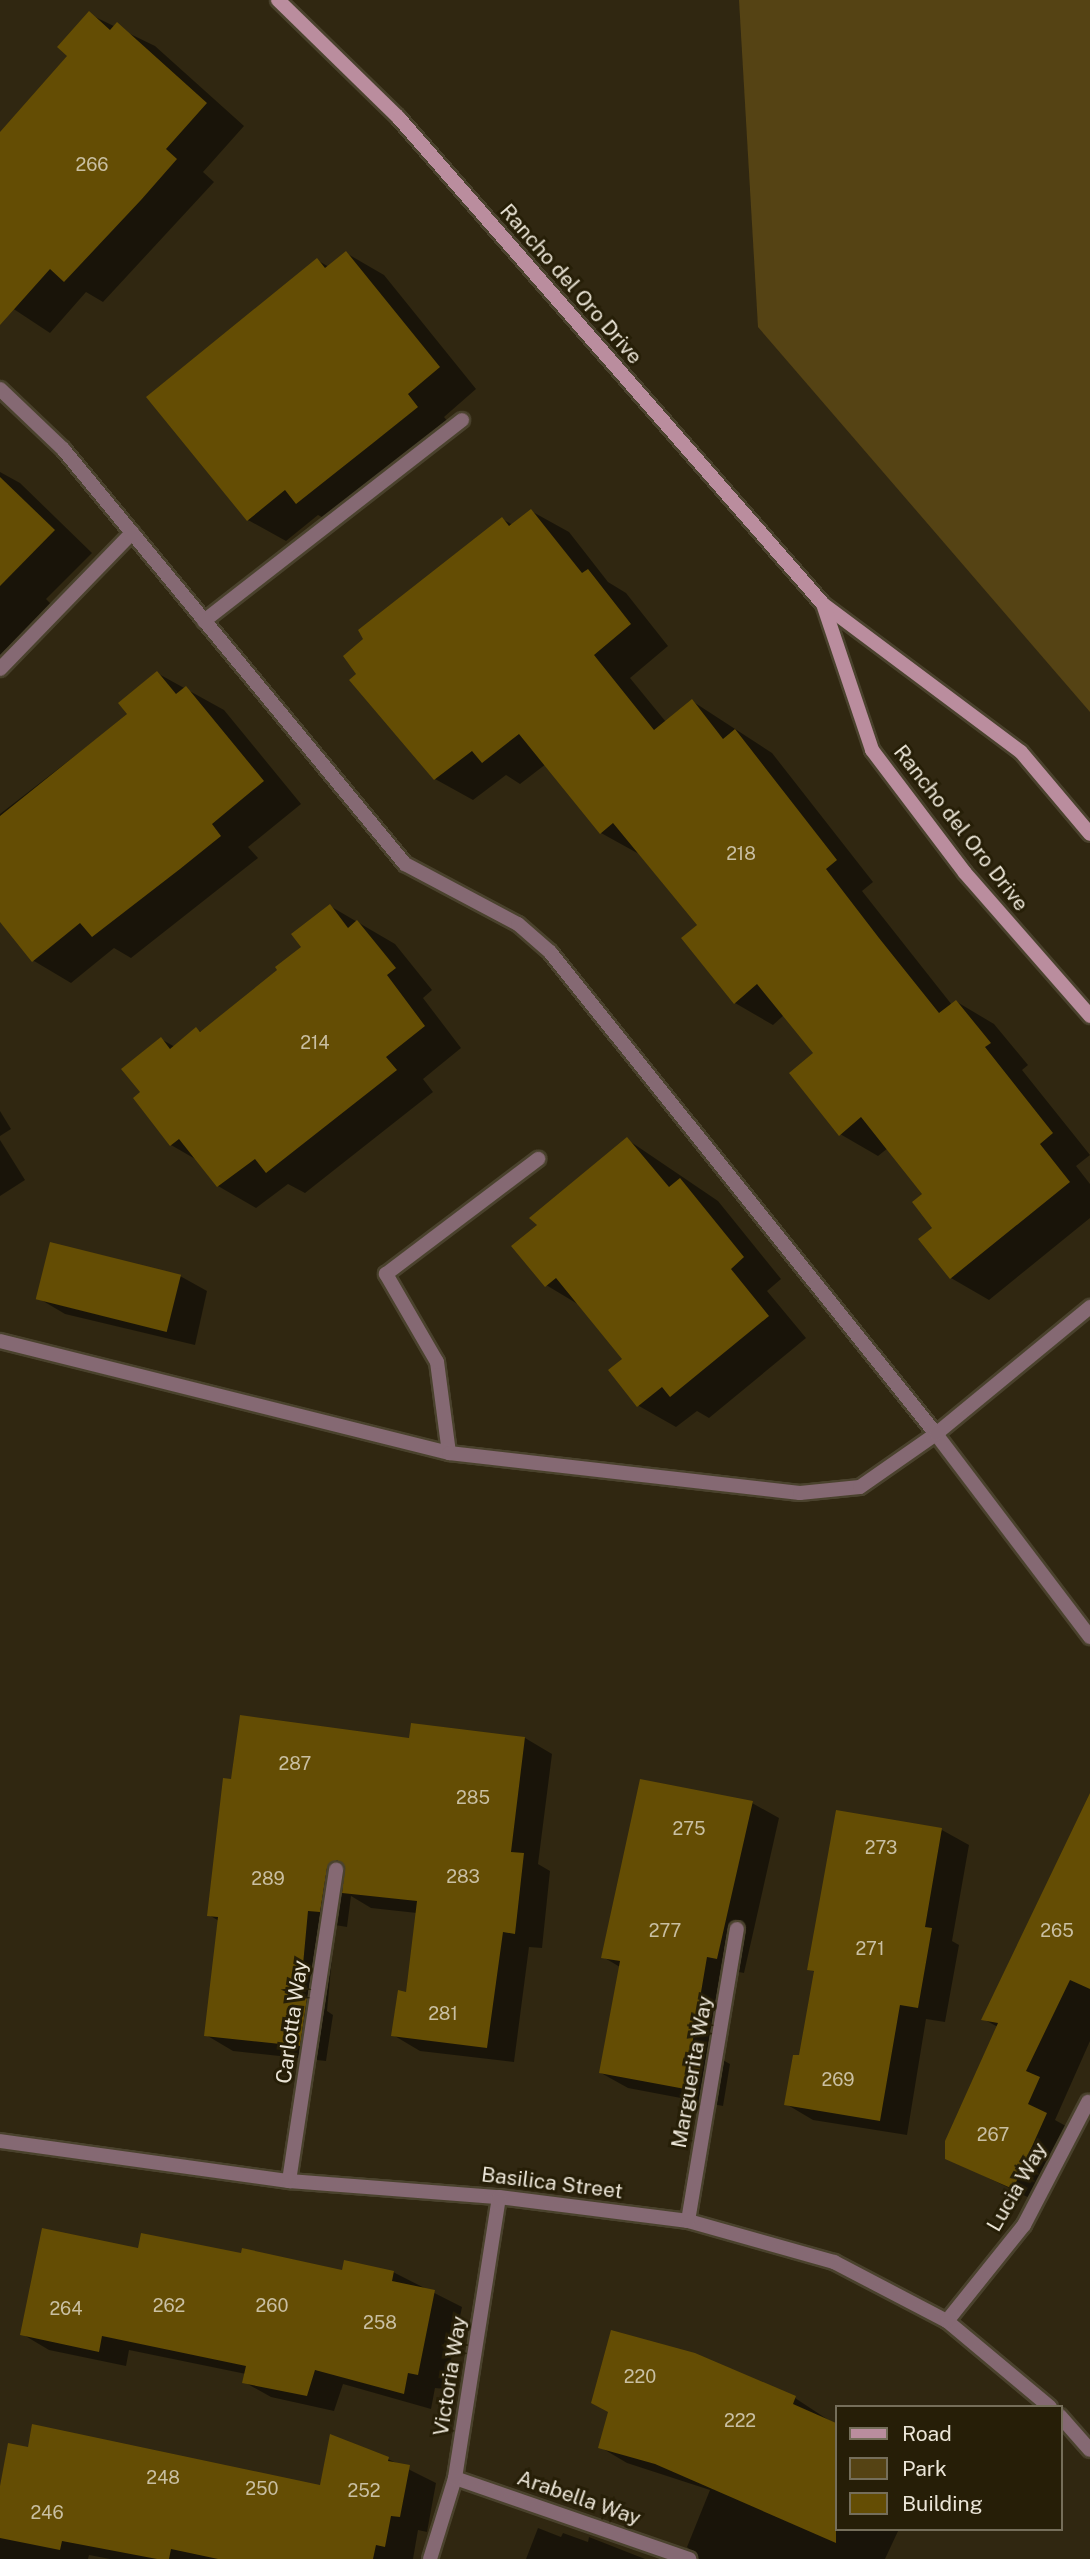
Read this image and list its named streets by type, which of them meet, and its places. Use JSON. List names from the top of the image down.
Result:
{
  "streets": {
    "main road": ["Rancho del Oro Drive"],
    "street": [
      "Carlotta Way",
      "Marguerita Way",
      "Basilica Street",
      "Lucia Way",
      "Victoria Way",
      "Arabella Way"
    ]
  },
  "crossings": [
    ["Carlotta Way", "Basilica Street"],
    ["Marguerita Way", "Basilica Street"],
    ["Basilica Street", "Lucia Way"],
    ["Basilica Street", "Victoria Way"],
    ["Victoria Way", "Arabella Way"]
  ],
  "house_numbers": [
    "266",
    "218",
    "214",
    "287",
    "285",
    "275",
    "273",
    "283",
    "289",
    "277",
    "265",
    "271",
    "281",
    "269",
    "267",
    "262",
    "260",
    "264",
    "258",
    "220",
    "222",
    "248",
    "250",
    "252",
    "246"
  ],
  "legend": ["Road", "Park", "Building"]
}
